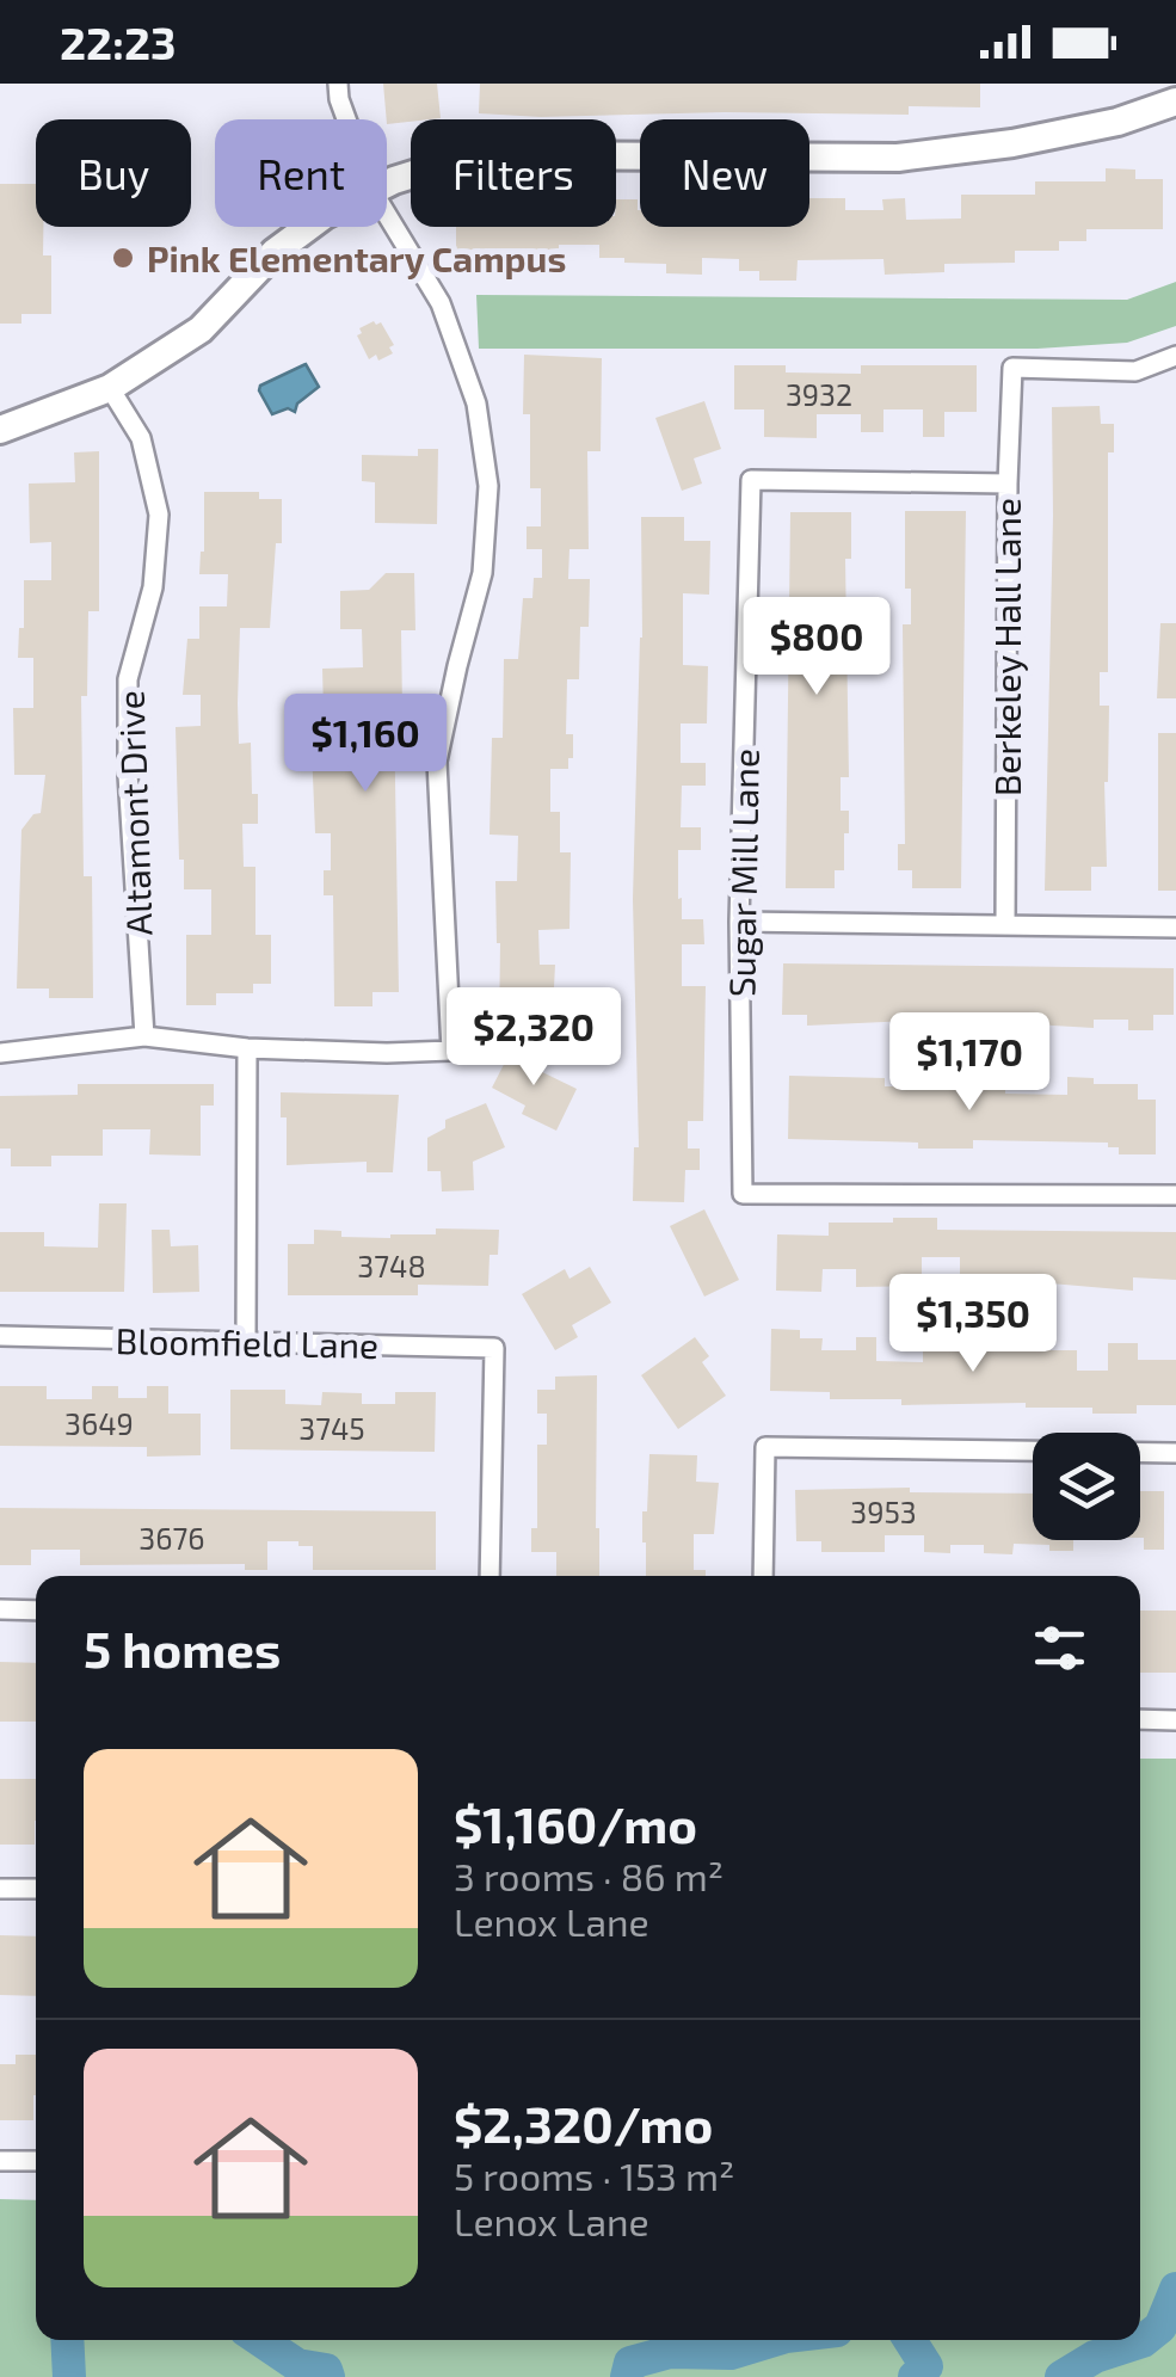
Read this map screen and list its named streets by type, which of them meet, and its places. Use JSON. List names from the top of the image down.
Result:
{
  "streets": {
    "street": [
      "Berkeley Hall Lane",
      "Altamont Drive",
      "Sugar Mill Lane",
      "Bloomfield Lane"
    ]
  },
  "crossings": [
    ["Berkeley Hall Lane", "Sugar Mill Lane"]
  ],
  "places": ["Pink Elementary Campus"],
  "house_numbers": [
    "3932",
    "3748",
    "3649",
    "3745",
    "3953",
    "3676"
  ],
  "page": {
    "status": "22:23",
    "chip": [
      "Buy",
      "Rent",
      "Filters",
      "New"
    ],
    "price": [
      "$800",
      "$1,160",
      "$2,320",
      "$1,170",
      "$1,350"
    ],
    "heading": "5 homes",
    "list": [
      {
        "name": "$1,160/mo",
        "note": "3 rooms · 86 m² · Lenox Lane"
      },
      {
        "name": "$2,320/mo",
        "note": "5 rooms · 153 m² · Lenox Lane"
      }
    ]
  }
}
